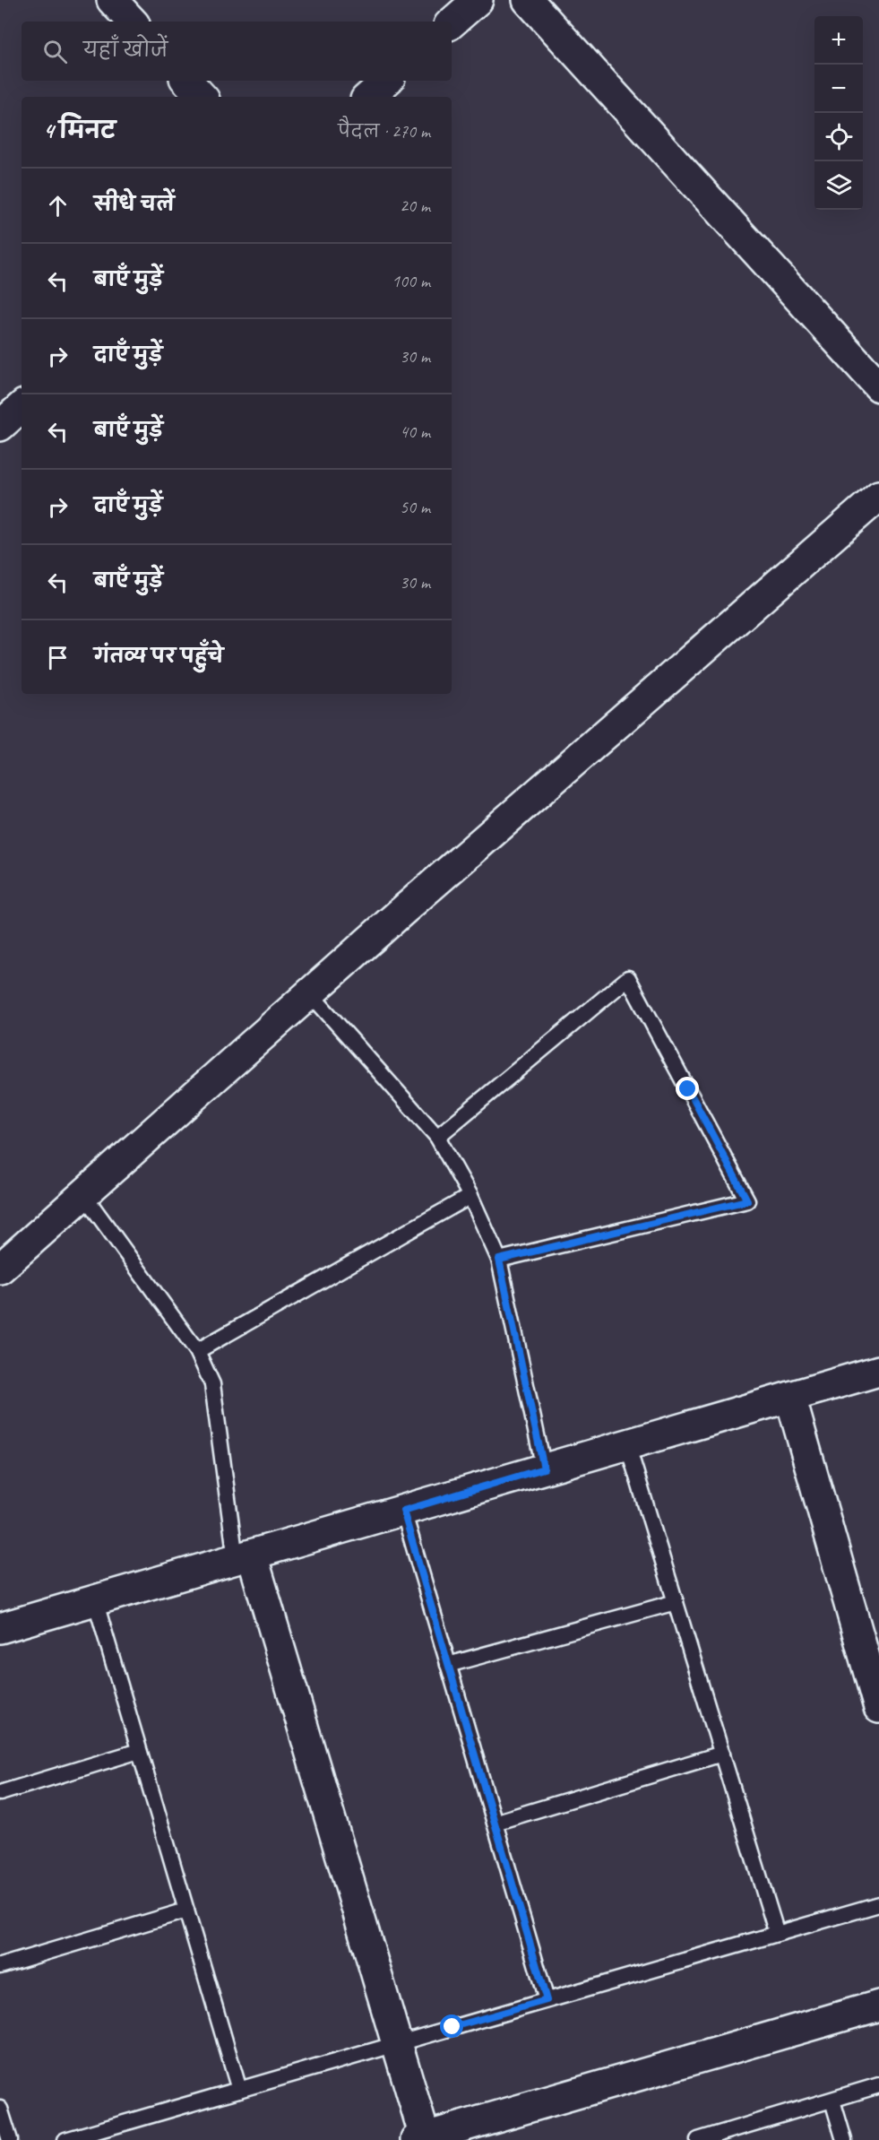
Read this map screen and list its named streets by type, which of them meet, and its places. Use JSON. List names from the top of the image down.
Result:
{
  "page": {
    "map_buttons": ["+", "−"],
    "search": "यहाँ खोजें",
    "heading": ["4 मिनट", "पैदल · 270 m"],
    "list": [
      ["सीधे चलें", "20 m"],
      ["बाएँ मुड़ें", "100 m"],
      ["दाएँ मुड़ें", "30 m"],
      ["बाएँ मुड़ें", "40 m"],
      ["दाएँ मुड़ें", "50 m"],
      ["बाएँ मुड़ें", "30 m"],
      "गंतव्य पर पहुँचे"
    ]
  }
}
